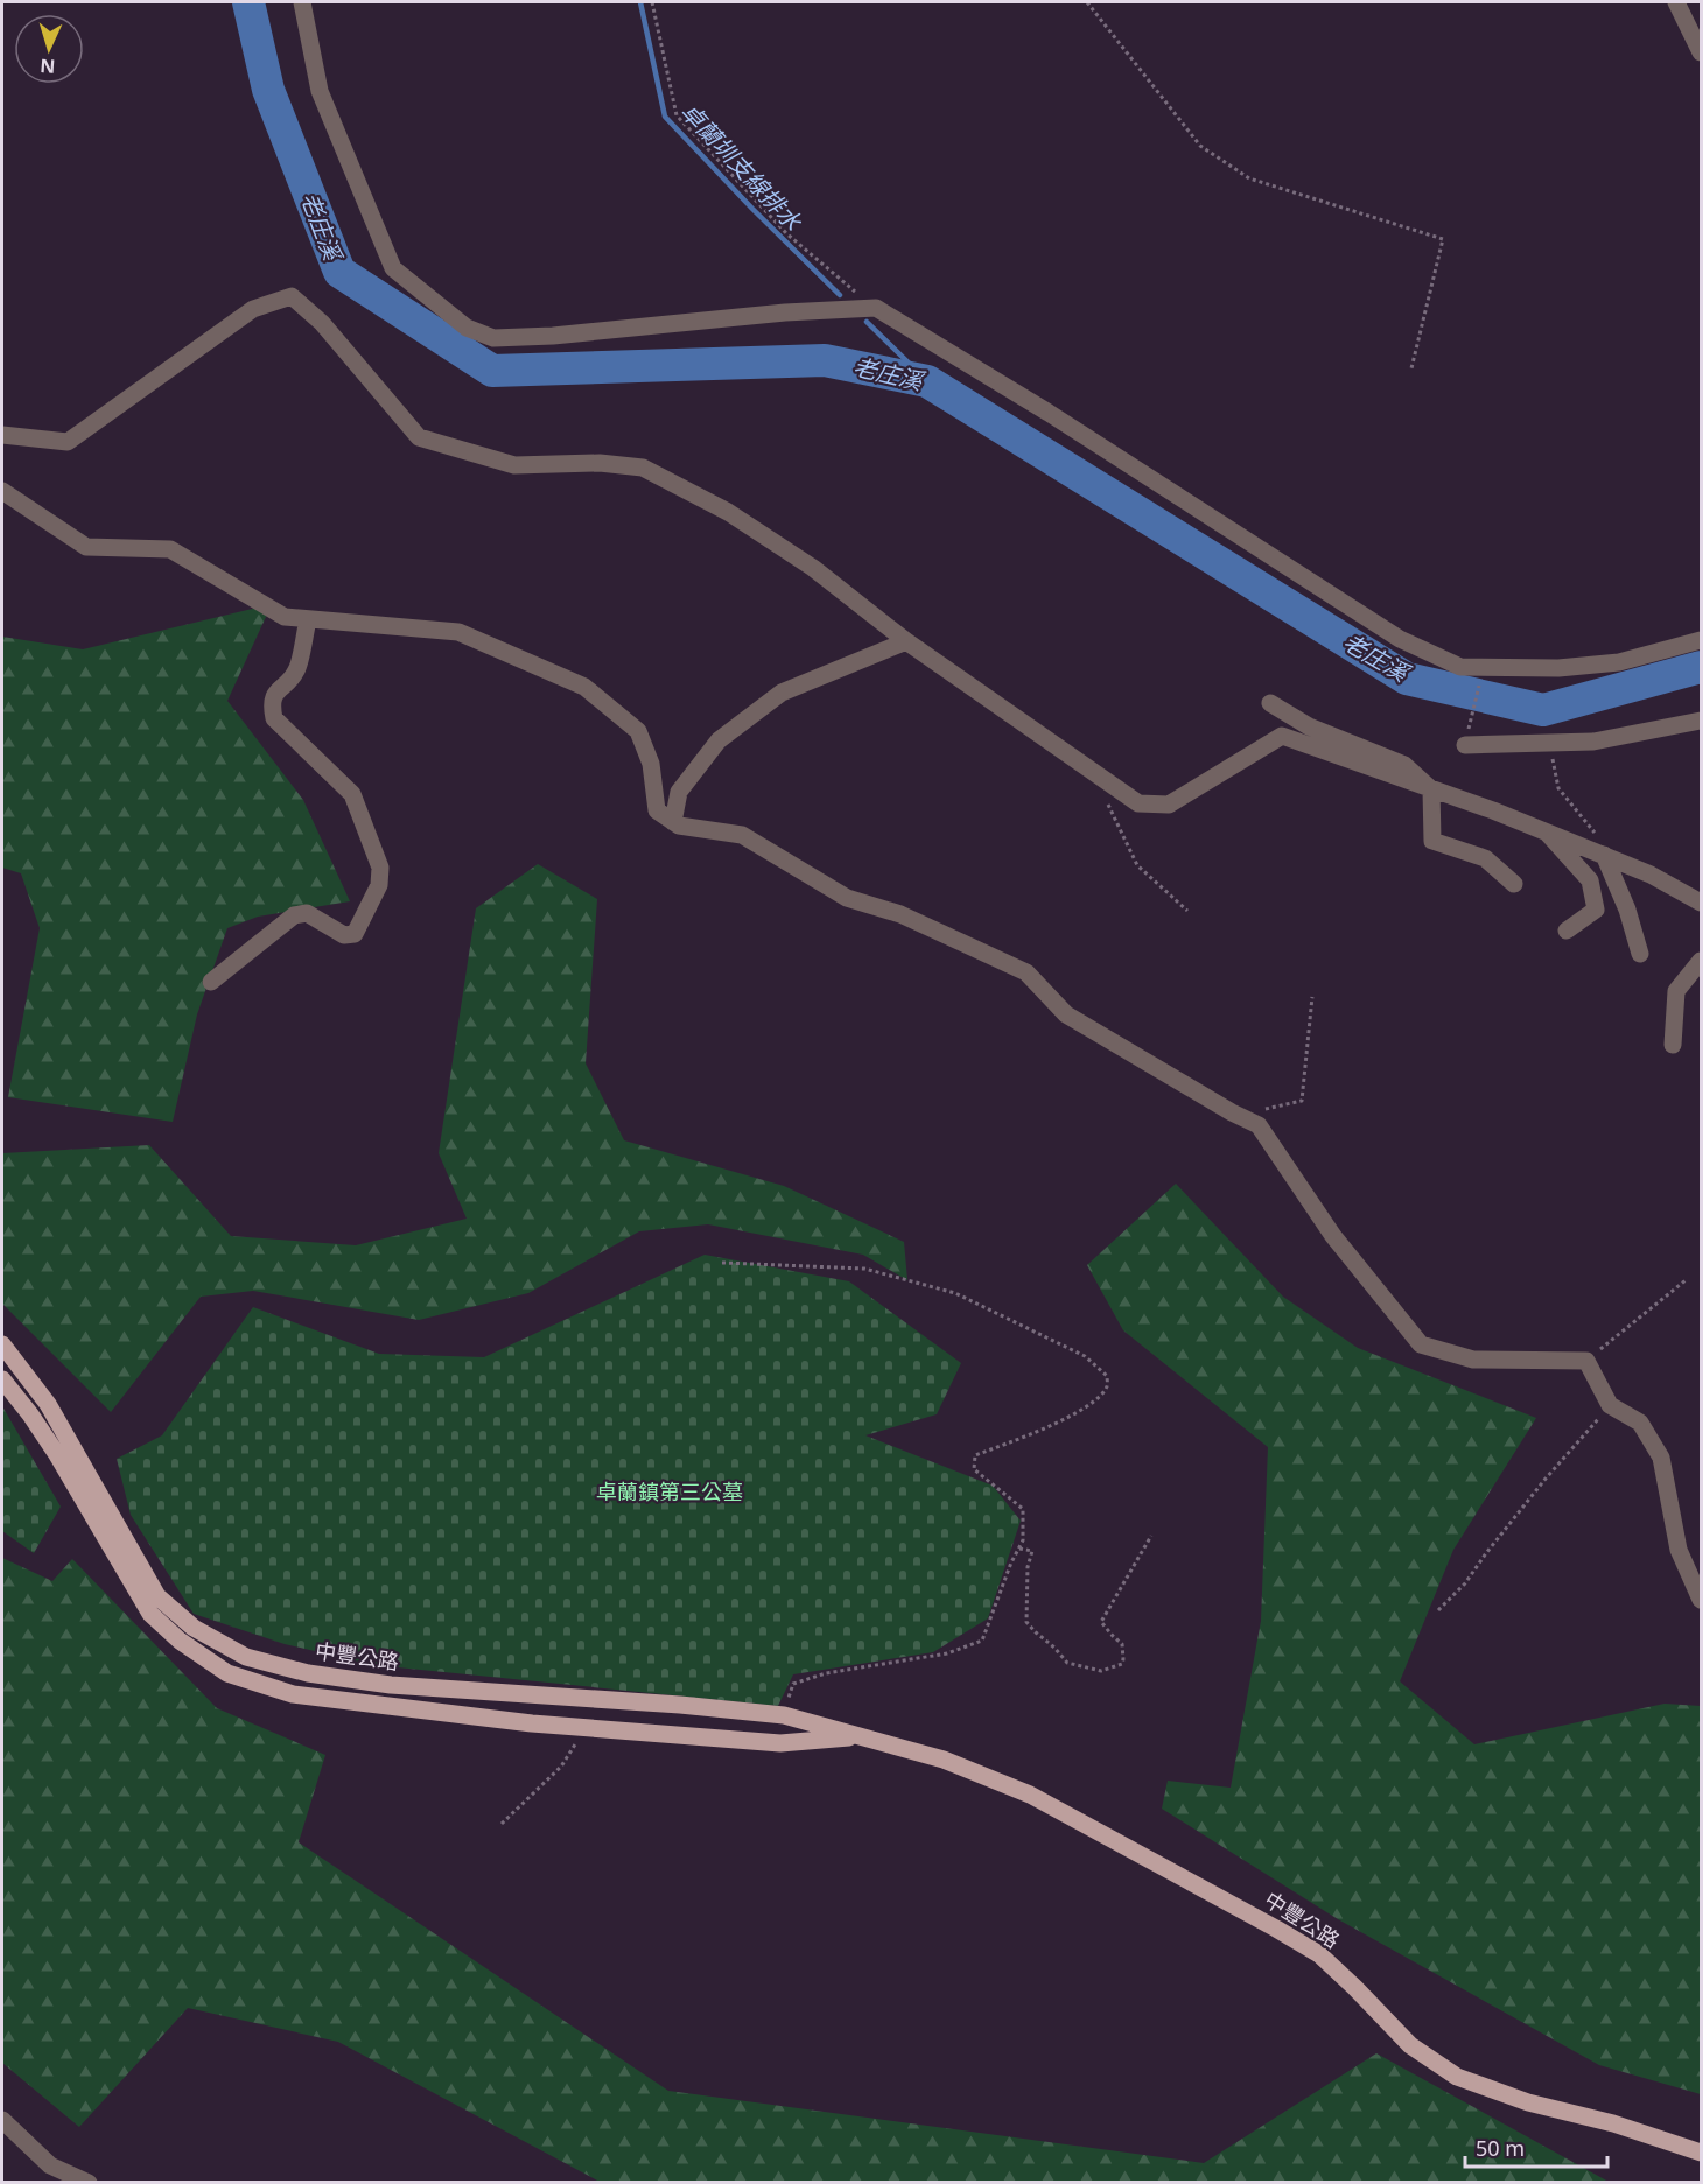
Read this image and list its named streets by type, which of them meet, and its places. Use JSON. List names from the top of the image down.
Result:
{
  "streets": {
    "main road": ["中豐公路"]
  },
  "water": ["卓蘭圳支線排水", "老庄溪"],
  "parks": ["卓蘭鎮第三公墓"],
  "scale_bar": "50 m",
  "north": "bottom"
}
